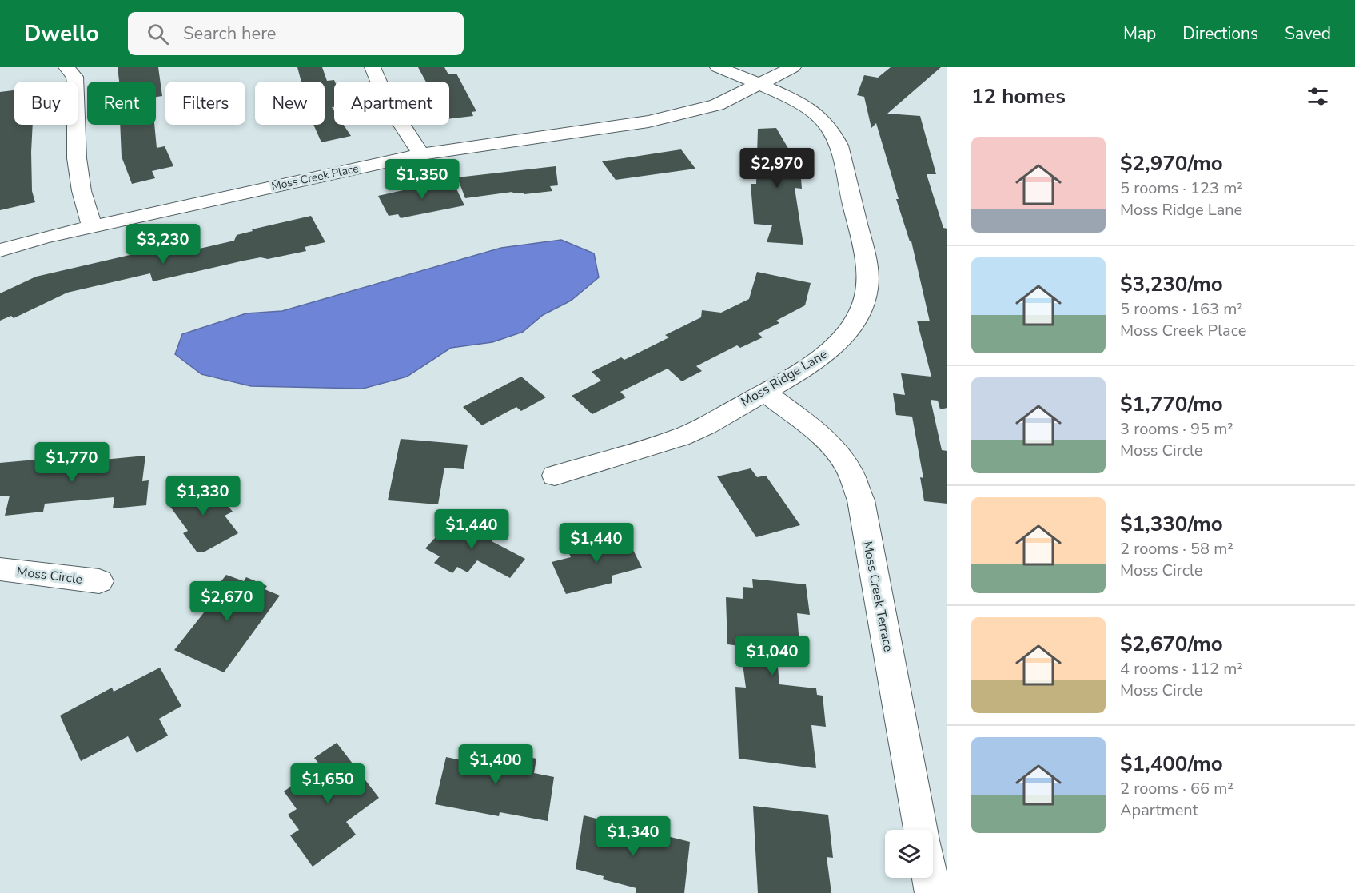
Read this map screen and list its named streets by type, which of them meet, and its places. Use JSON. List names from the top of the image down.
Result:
{
  "streets": {
    "street": [
      "Moss Creek Place",
      "Moss Ridge Lane",
      "Moss Circle",
      "Moss Creek Terrace"
    ]
  },
  "crossings": [
    ["Moss Creek Place", "Moss Ridge Lane"],
    ["Moss Ridge Lane", "Moss Creek Terrace"]
  ],
  "page": {
    "header": "Dwello",
    "search": "Search here",
    "nav": ["Map", "Directions", "Saved"],
    "heading": "12 homes",
    "chip": [
      "Buy",
      "Rent",
      "Filters",
      "New",
      "Apartment"
    ],
    "list": [
      {
        "name": "$2,970/mo",
        "note": "5 rooms · 123 m² · Moss Ridge Lane"
      },
      {
        "name": "$3,230/mo",
        "note": "5 rooms · 163 m² · Moss Creek Place"
      },
      {
        "name": "$1,770/mo",
        "note": "3 rooms · 95 m² · Moss Circle"
      },
      {
        "name": "$1,330/mo",
        "note": "2 rooms · 58 m² · Moss Circle"
      },
      {
        "name": "$2,670/mo",
        "note": "4 rooms · 112 m² · Moss Circle"
      },
      {
        "name": "$1,400/mo",
        "note": "2 rooms · 66 m² · Apartment"
      }
    ],
    "price": [
      "$2,970",
      "$1,350",
      "$3,230",
      "$1,770",
      "$1,330",
      "$1,440",
      "$1,440",
      "$2,670",
      "$1,040",
      "$1,400",
      "$1,650",
      "$1,340"
    ]
  }
}
